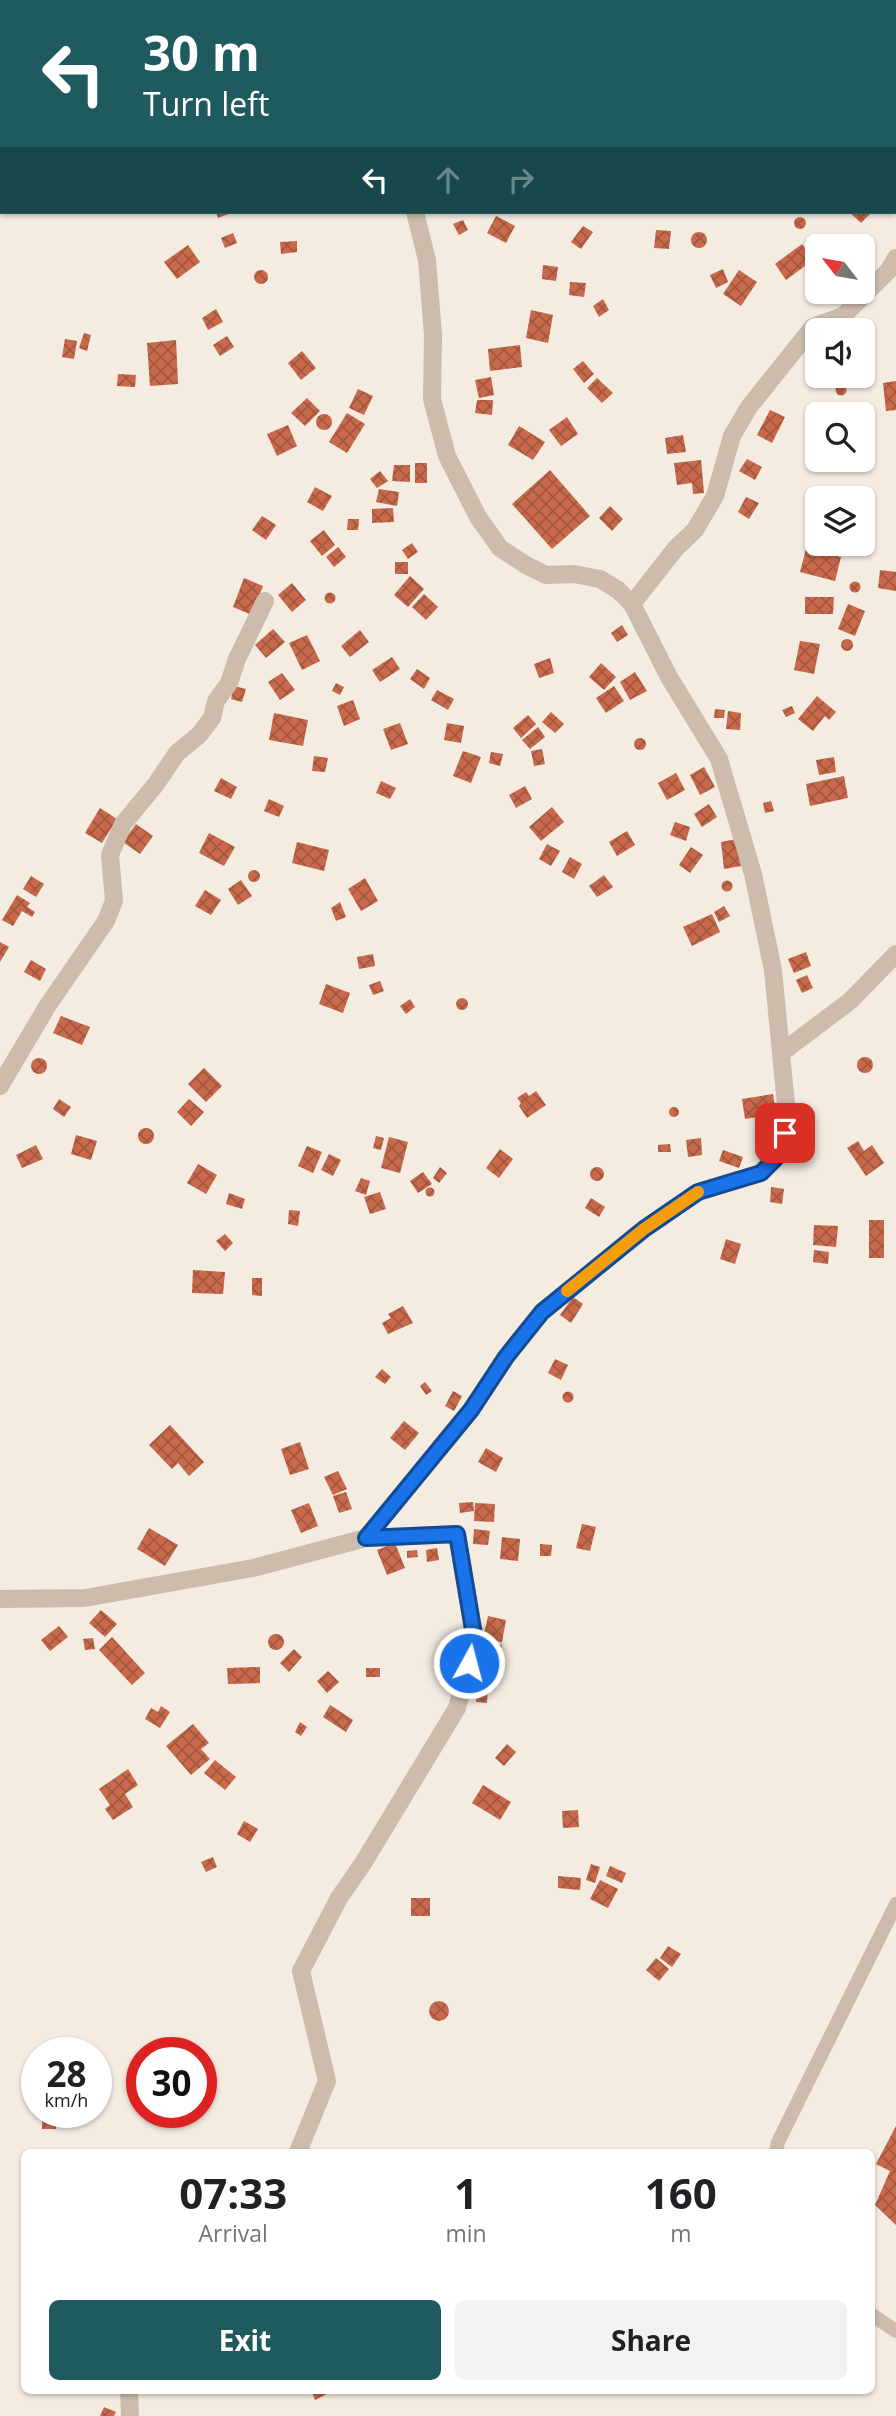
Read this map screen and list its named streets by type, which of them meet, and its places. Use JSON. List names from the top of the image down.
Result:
{
  "north": "top left",
  "page": {
    "turn": ["30 m", "Turn left"],
    "speed": "28 km/h",
    "limit": "30",
    "eta": [
      "07:33",
      "Arrival",
      "1",
      "min",
      "160",
      "m"
    ],
    "buttons": ["Exit", "Share"]
  }
}
